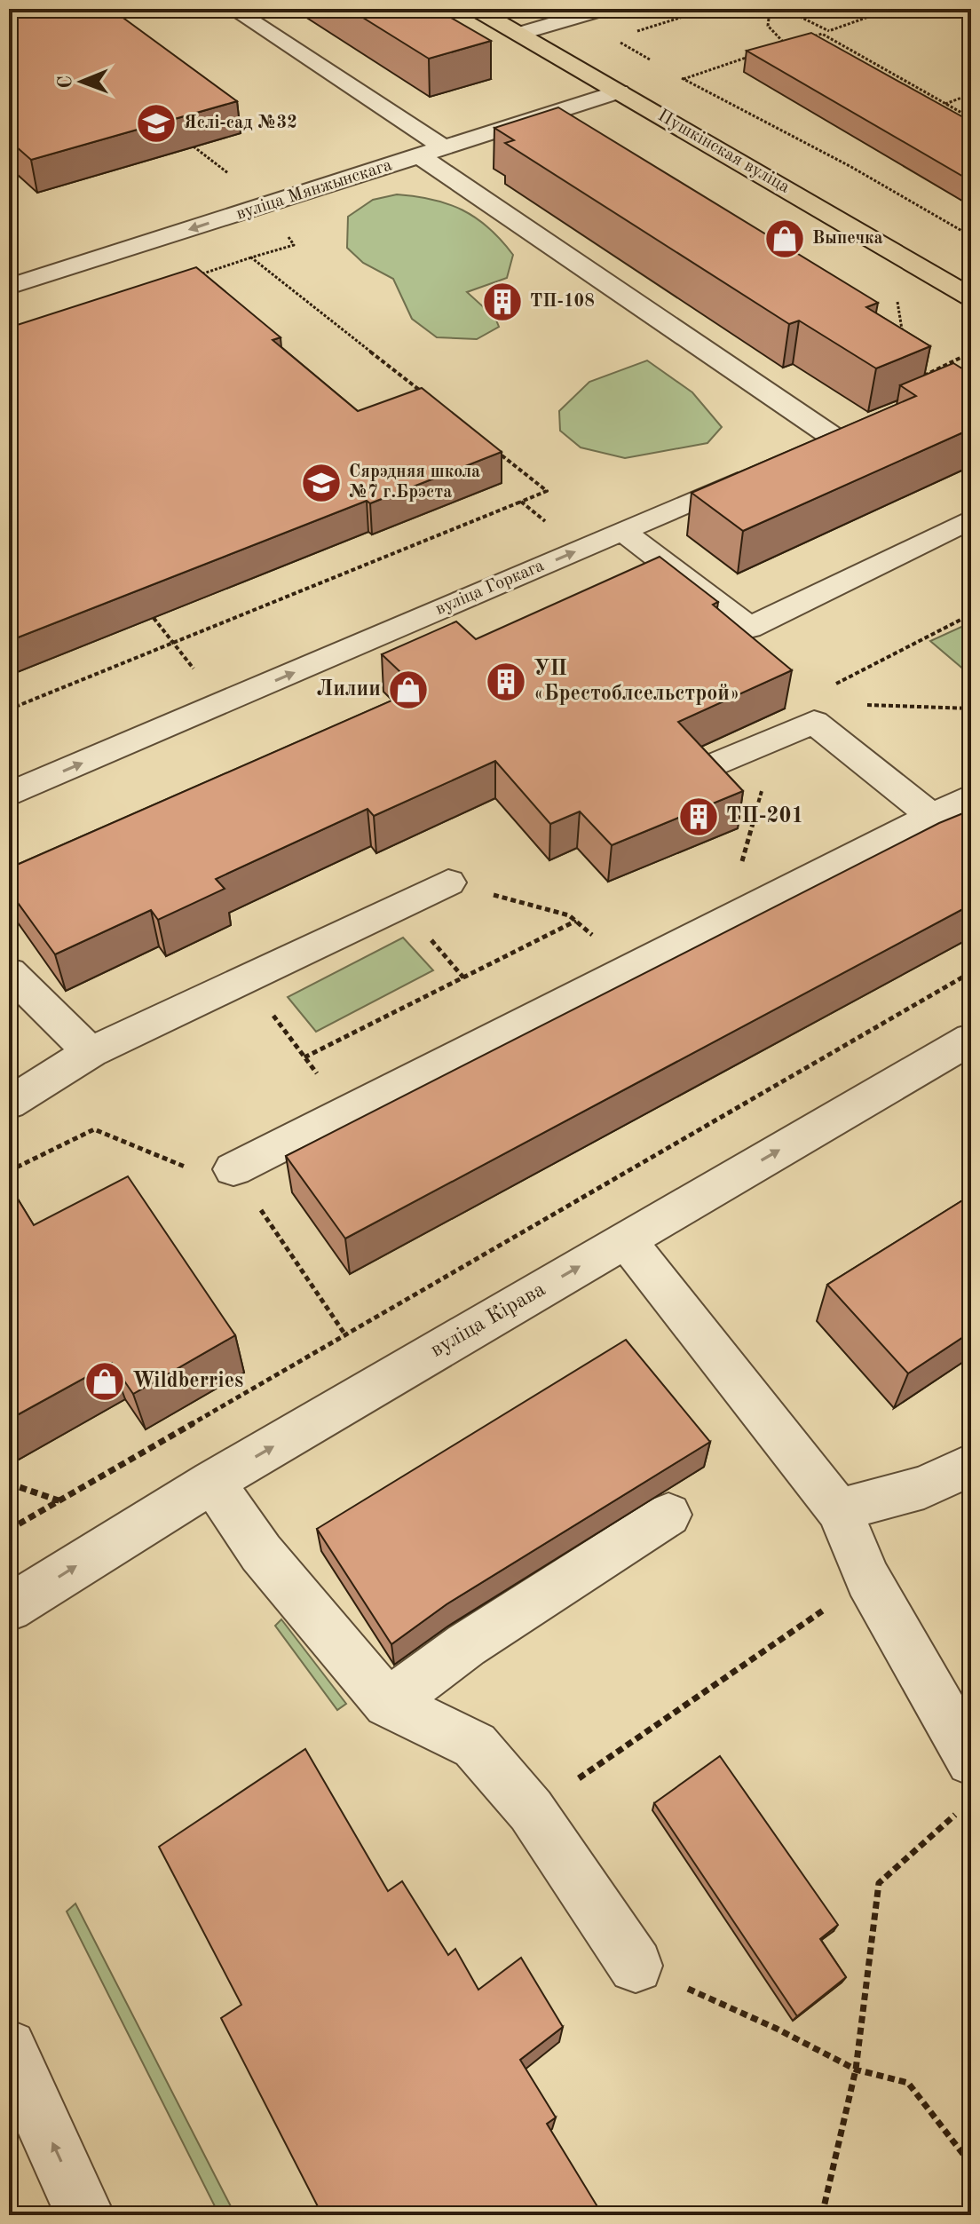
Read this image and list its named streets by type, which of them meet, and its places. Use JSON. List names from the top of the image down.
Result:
{
  "streets": {
    "main road": ["Пушкінская вуліца"],
    "street": ["вуліца Мянжынскага", "вуліца Горкага", "вуліца Кірава"]
  },
  "crossings": [
    ["Пушкінская вуліца", "вуліца Мянжынскага"]
  ],
  "one_way": ["вуліца Мянжынскага"],
  "places": {
    "school or university": ["Яслі-сад №32", "Сярэдняя школа №7 г.Брэста"],
    "shop": ["Выпечка", "Лилии", "Wildberries"],
    "building": ["ТП-108", "УП «Брестоблсельстрой»", "ТП-201"]
  },
  "north": "left"
}
